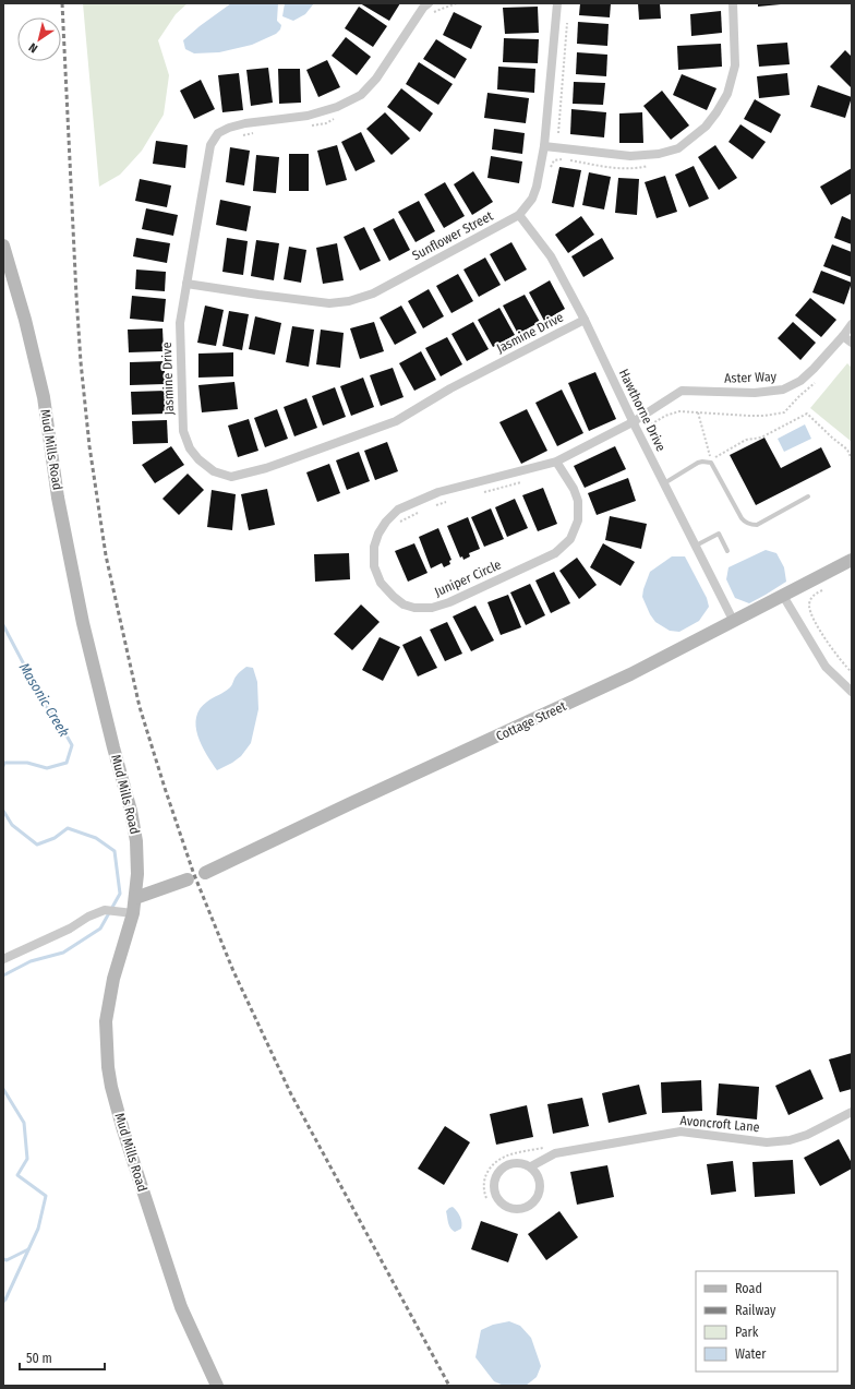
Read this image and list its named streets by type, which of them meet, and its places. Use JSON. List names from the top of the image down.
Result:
{
  "streets": {
    "street": [
      "Sunflower Street",
      "Jasmine Drive",
      "Aster Way",
      "Hawthorne Drive",
      "Mud Mills Road",
      "Juniper Circle",
      "Cottage Street",
      "Avoncroft Lane"
    ]
  },
  "crossings": [
    ["Sunflower Street", "Jasmine Drive"],
    ["Sunflower Street", "Hawthorne Drive"],
    ["Jasmine Drive", "Hawthorne Drive"],
    ["Aster Way", "Hawthorne Drive"],
    ["Aster Way", "Juniper Circle"],
    ["Hawthorne Drive", "Juniper Circle"],
    ["Hawthorne Drive", "Cottage Street"]
  ],
  "water": ["Masonic Creek"],
  "legend": [
    "Road",
    "Railway",
    "Park",
    "Water"
  ],
  "scale_bar": "50 m",
  "north": "bottom left"
}
